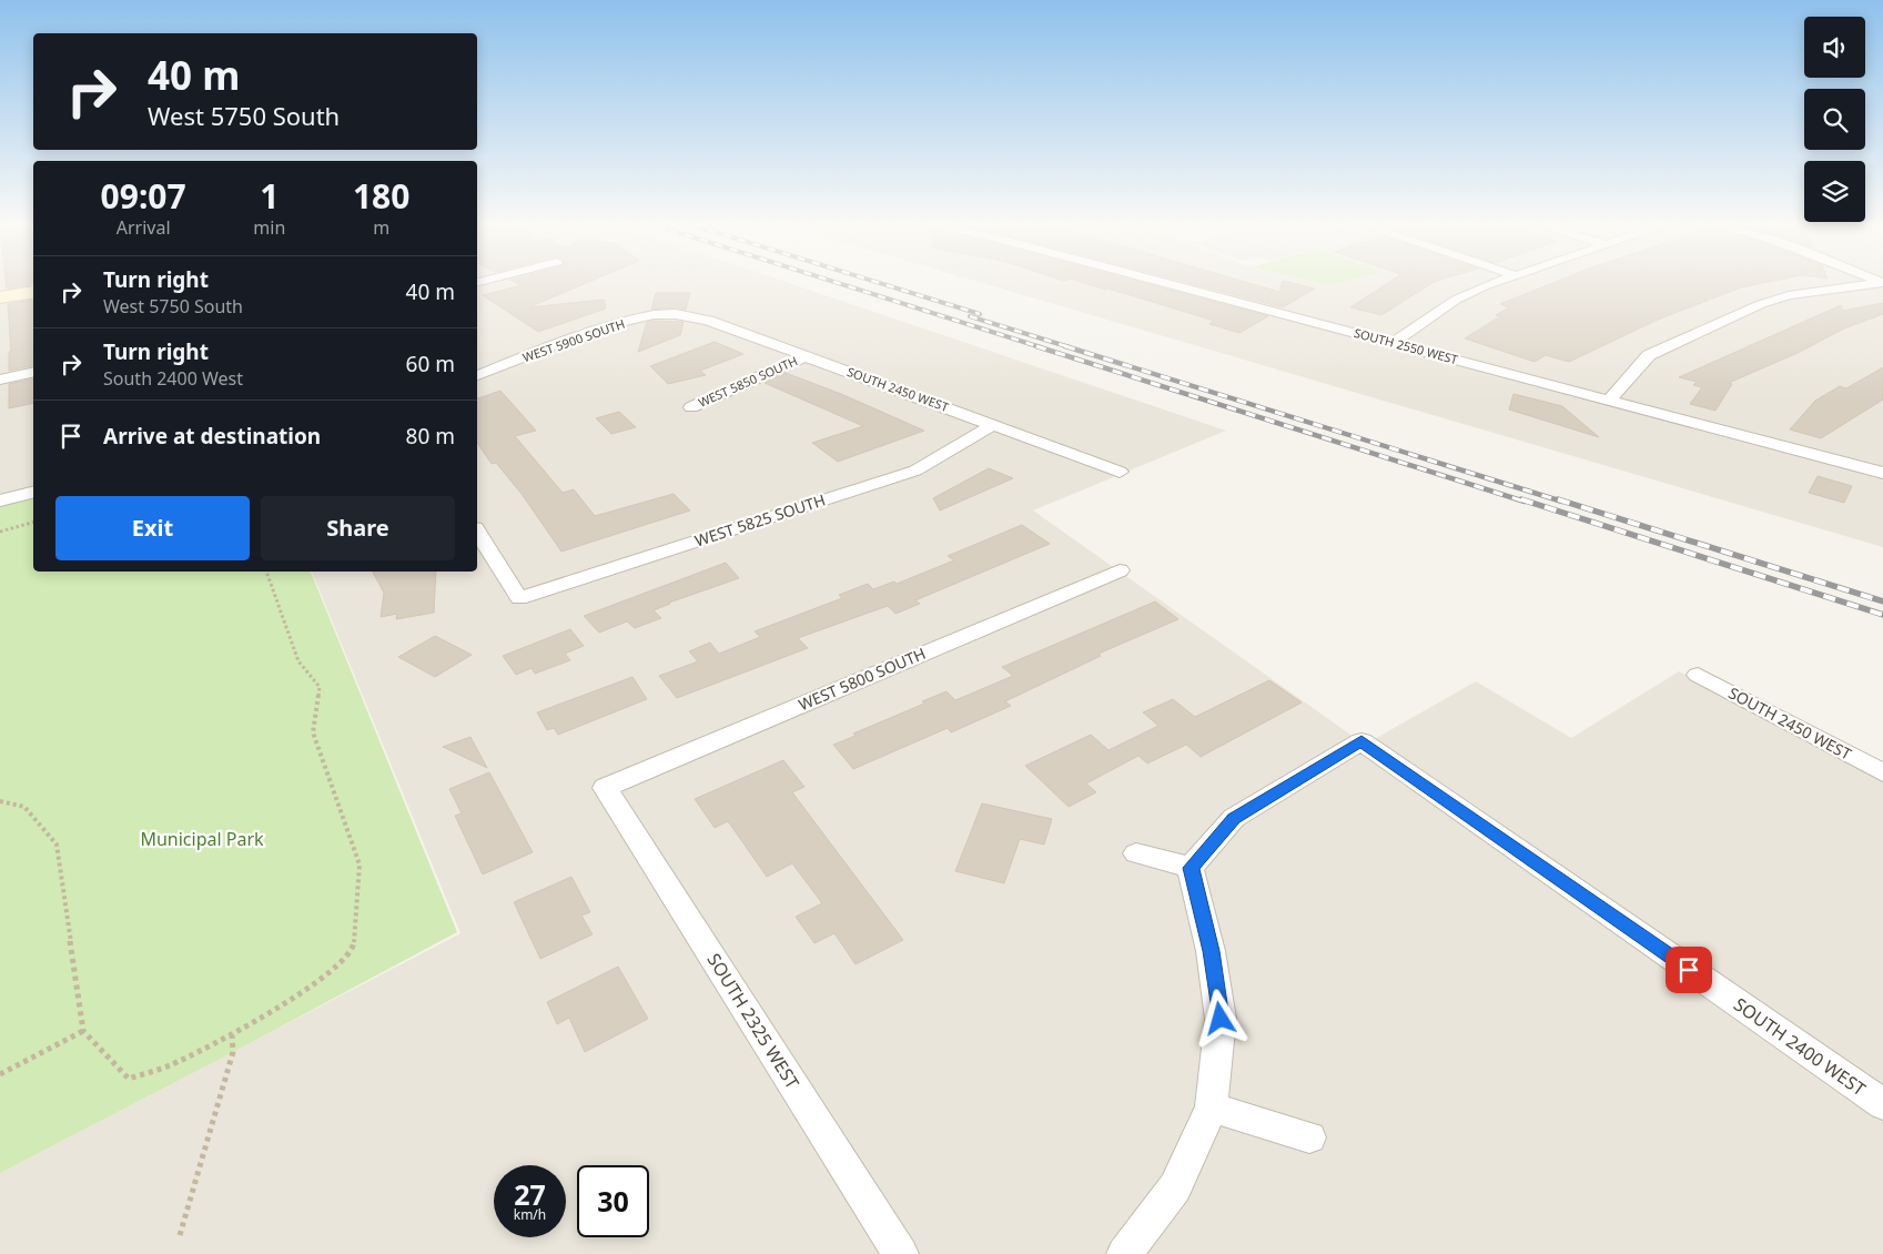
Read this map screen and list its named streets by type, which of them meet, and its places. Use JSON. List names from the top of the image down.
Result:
{
  "streets": {
    "street": [
      "WEST 5900 SOUTH",
      "SOUTH 2550 WEST",
      "WEST 5850 SOUTH",
      "SOUTH 2450 WEST",
      "WEST 5825 SOUTH",
      "WEST 5800 SOUTH",
      "SOUTH 2325 WEST",
      "SOUTH 2400 WEST"
    ]
  },
  "crossings": [
    ["WEST 5900 SOUTH", "SOUTH 2450 WEST"],
    ["WEST 5850 SOUTH", "SOUTH 2450 WEST"],
    ["SOUTH 2450 WEST", "WEST 5825 SOUTH"],
    ["WEST 5800 SOUTH", "SOUTH 2325 WEST"]
  ],
  "parks": ["Municipal Park"],
  "page": {
    "turn": ["40 m", "West 5750 South"],
    "eta": [
      "09:07",
      "Arrival",
      "1",
      "min",
      "180",
      "m"
    ],
    "list": [
      {
        "name": "Turn right",
        "note": "West 5750 South",
        "value": "40 m"
      },
      {
        "name": "Turn right",
        "note": "South 2400 West",
        "value": "60 m"
      },
      {
        "name": "Arrive at destination",
        "value": "80 m"
      }
    ],
    "buttons": ["Exit", "Share"],
    "speed": "27 km/h",
    "limit": "30"
  }
}
